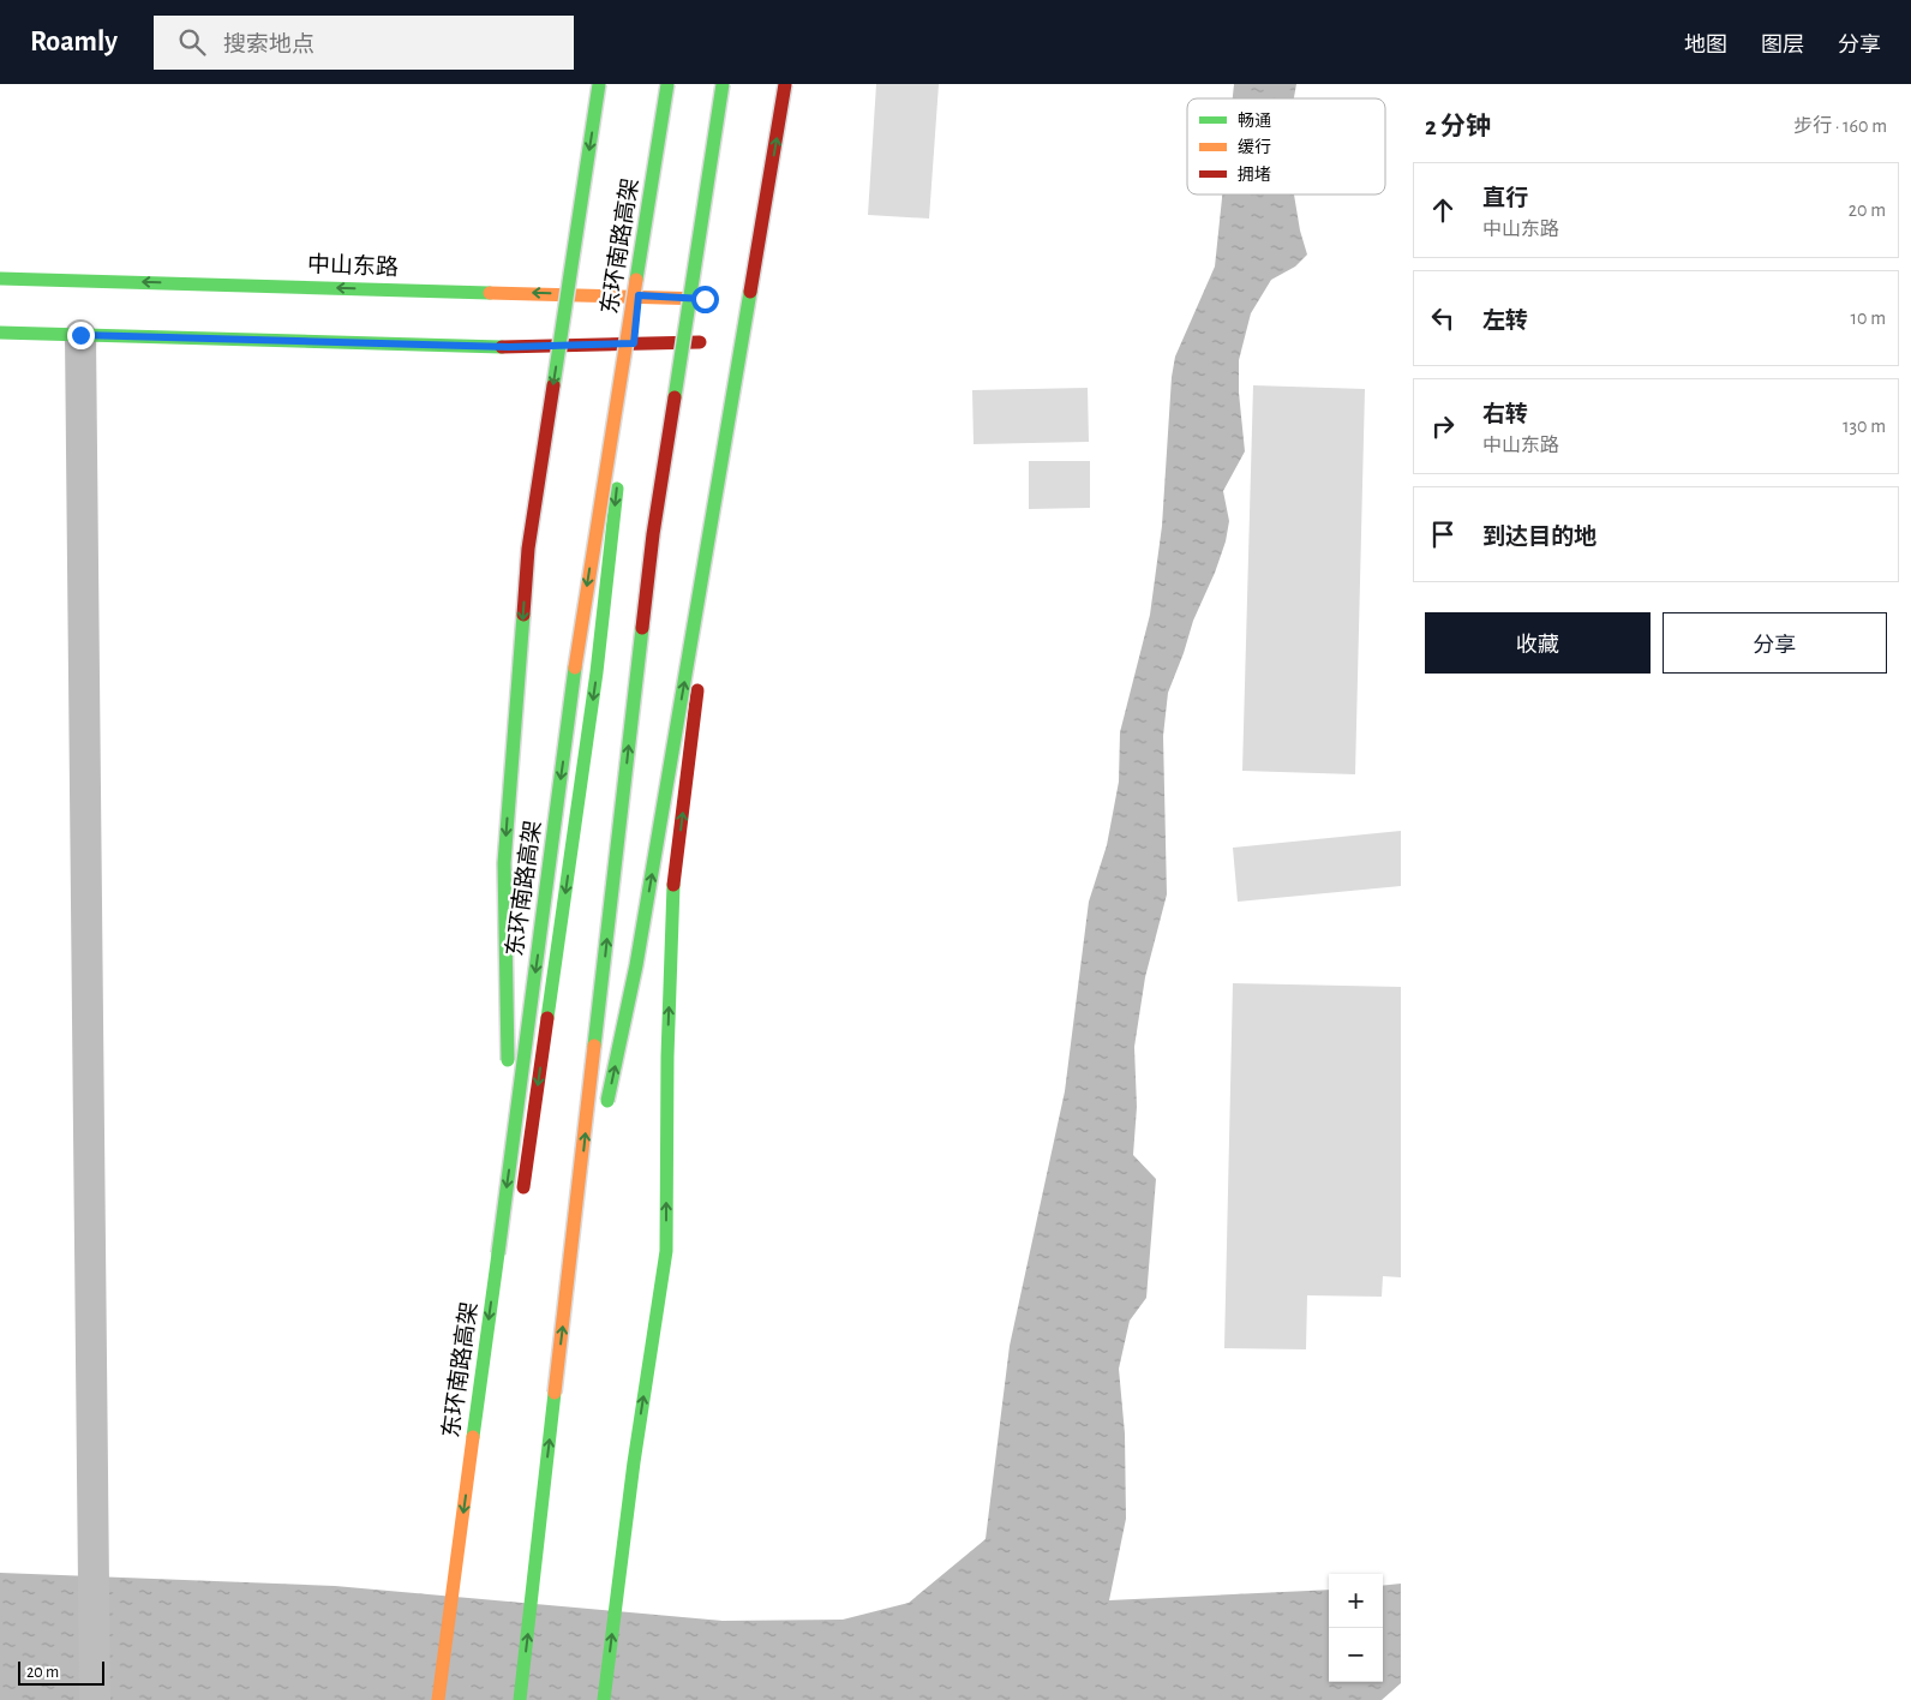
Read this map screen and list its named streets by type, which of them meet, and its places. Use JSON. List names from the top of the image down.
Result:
{
  "streets": {
    "main road": ["东环南路高架", "中山东路"]
  },
  "legend": ["畅通", "缓行", "拥堵"],
  "scale_bar": "20 m",
  "page": {
    "header": "Roamly",
    "search": "搜索地点",
    "nav": ["地图", "图层", "分享"],
    "heading": ["2 分钟", "步行 · 160 m"],
    "list": [
      ["直行", "中山东路", "20 m"],
      ["左转", "10 m"],
      ["右转", "中山东路", "130 m"],
      "到达目的地"
    ],
    "buttons": ["收藏", "分享"],
    "map_buttons": ["+", "−"],
    "scale": "20 m"
  }
}
